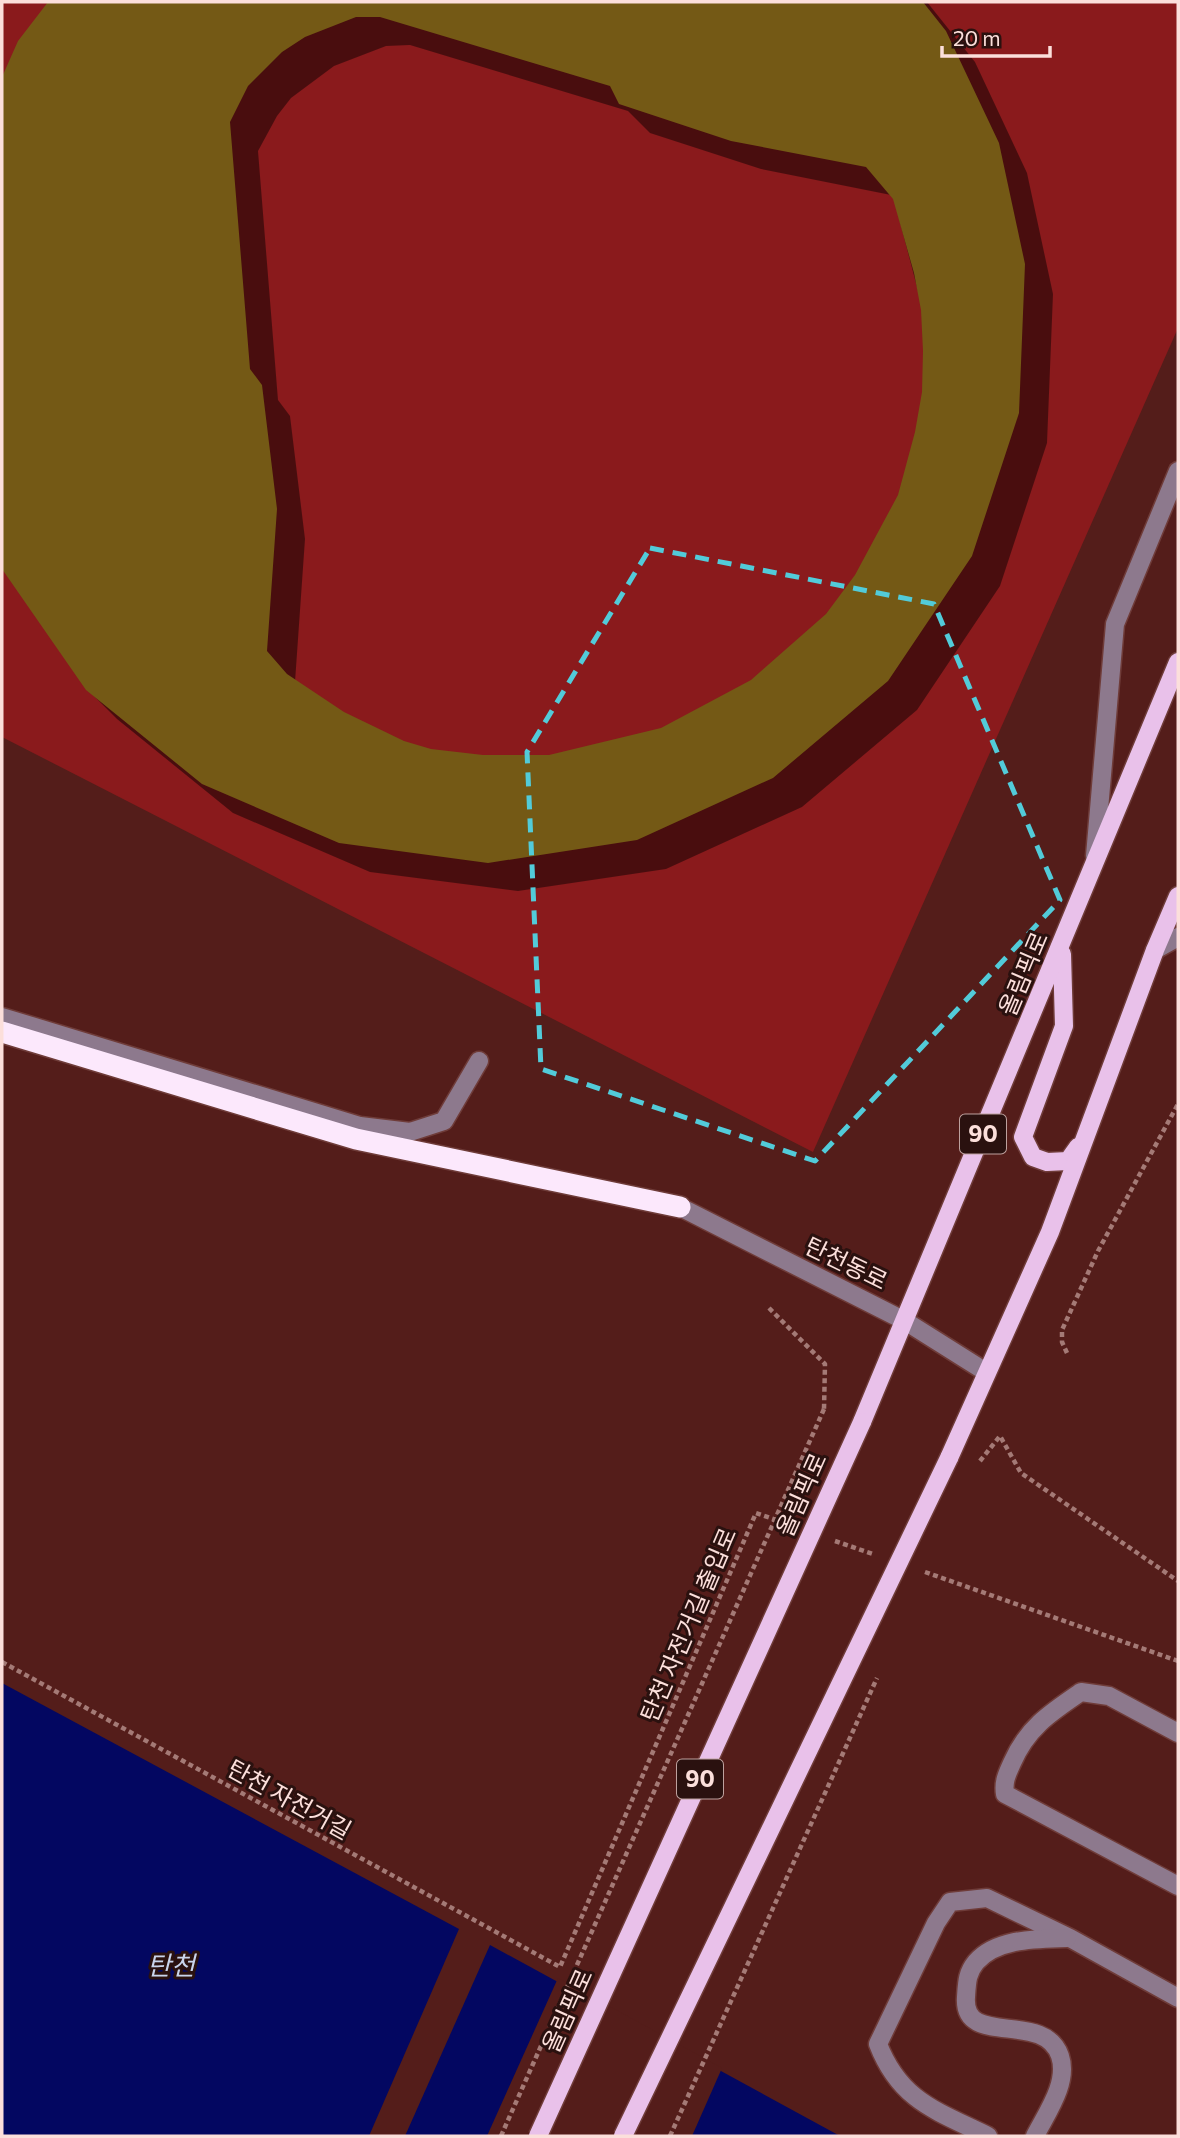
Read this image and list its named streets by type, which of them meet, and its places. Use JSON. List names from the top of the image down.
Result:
{
  "streets": {
    "main road": ["올림픽로", "90"],
    "street": ["탄천동로"],
    "path": ["탄천 자전거길 출입로", "탄천 자전거길"]
  },
  "crossings": [
    ["올림픽로", "탄천동로"],
    ["탄천 자전거길 출입로", "탄천 자전거길"]
  ],
  "water": ["탄천"],
  "scale_bar": "20 m"
}
